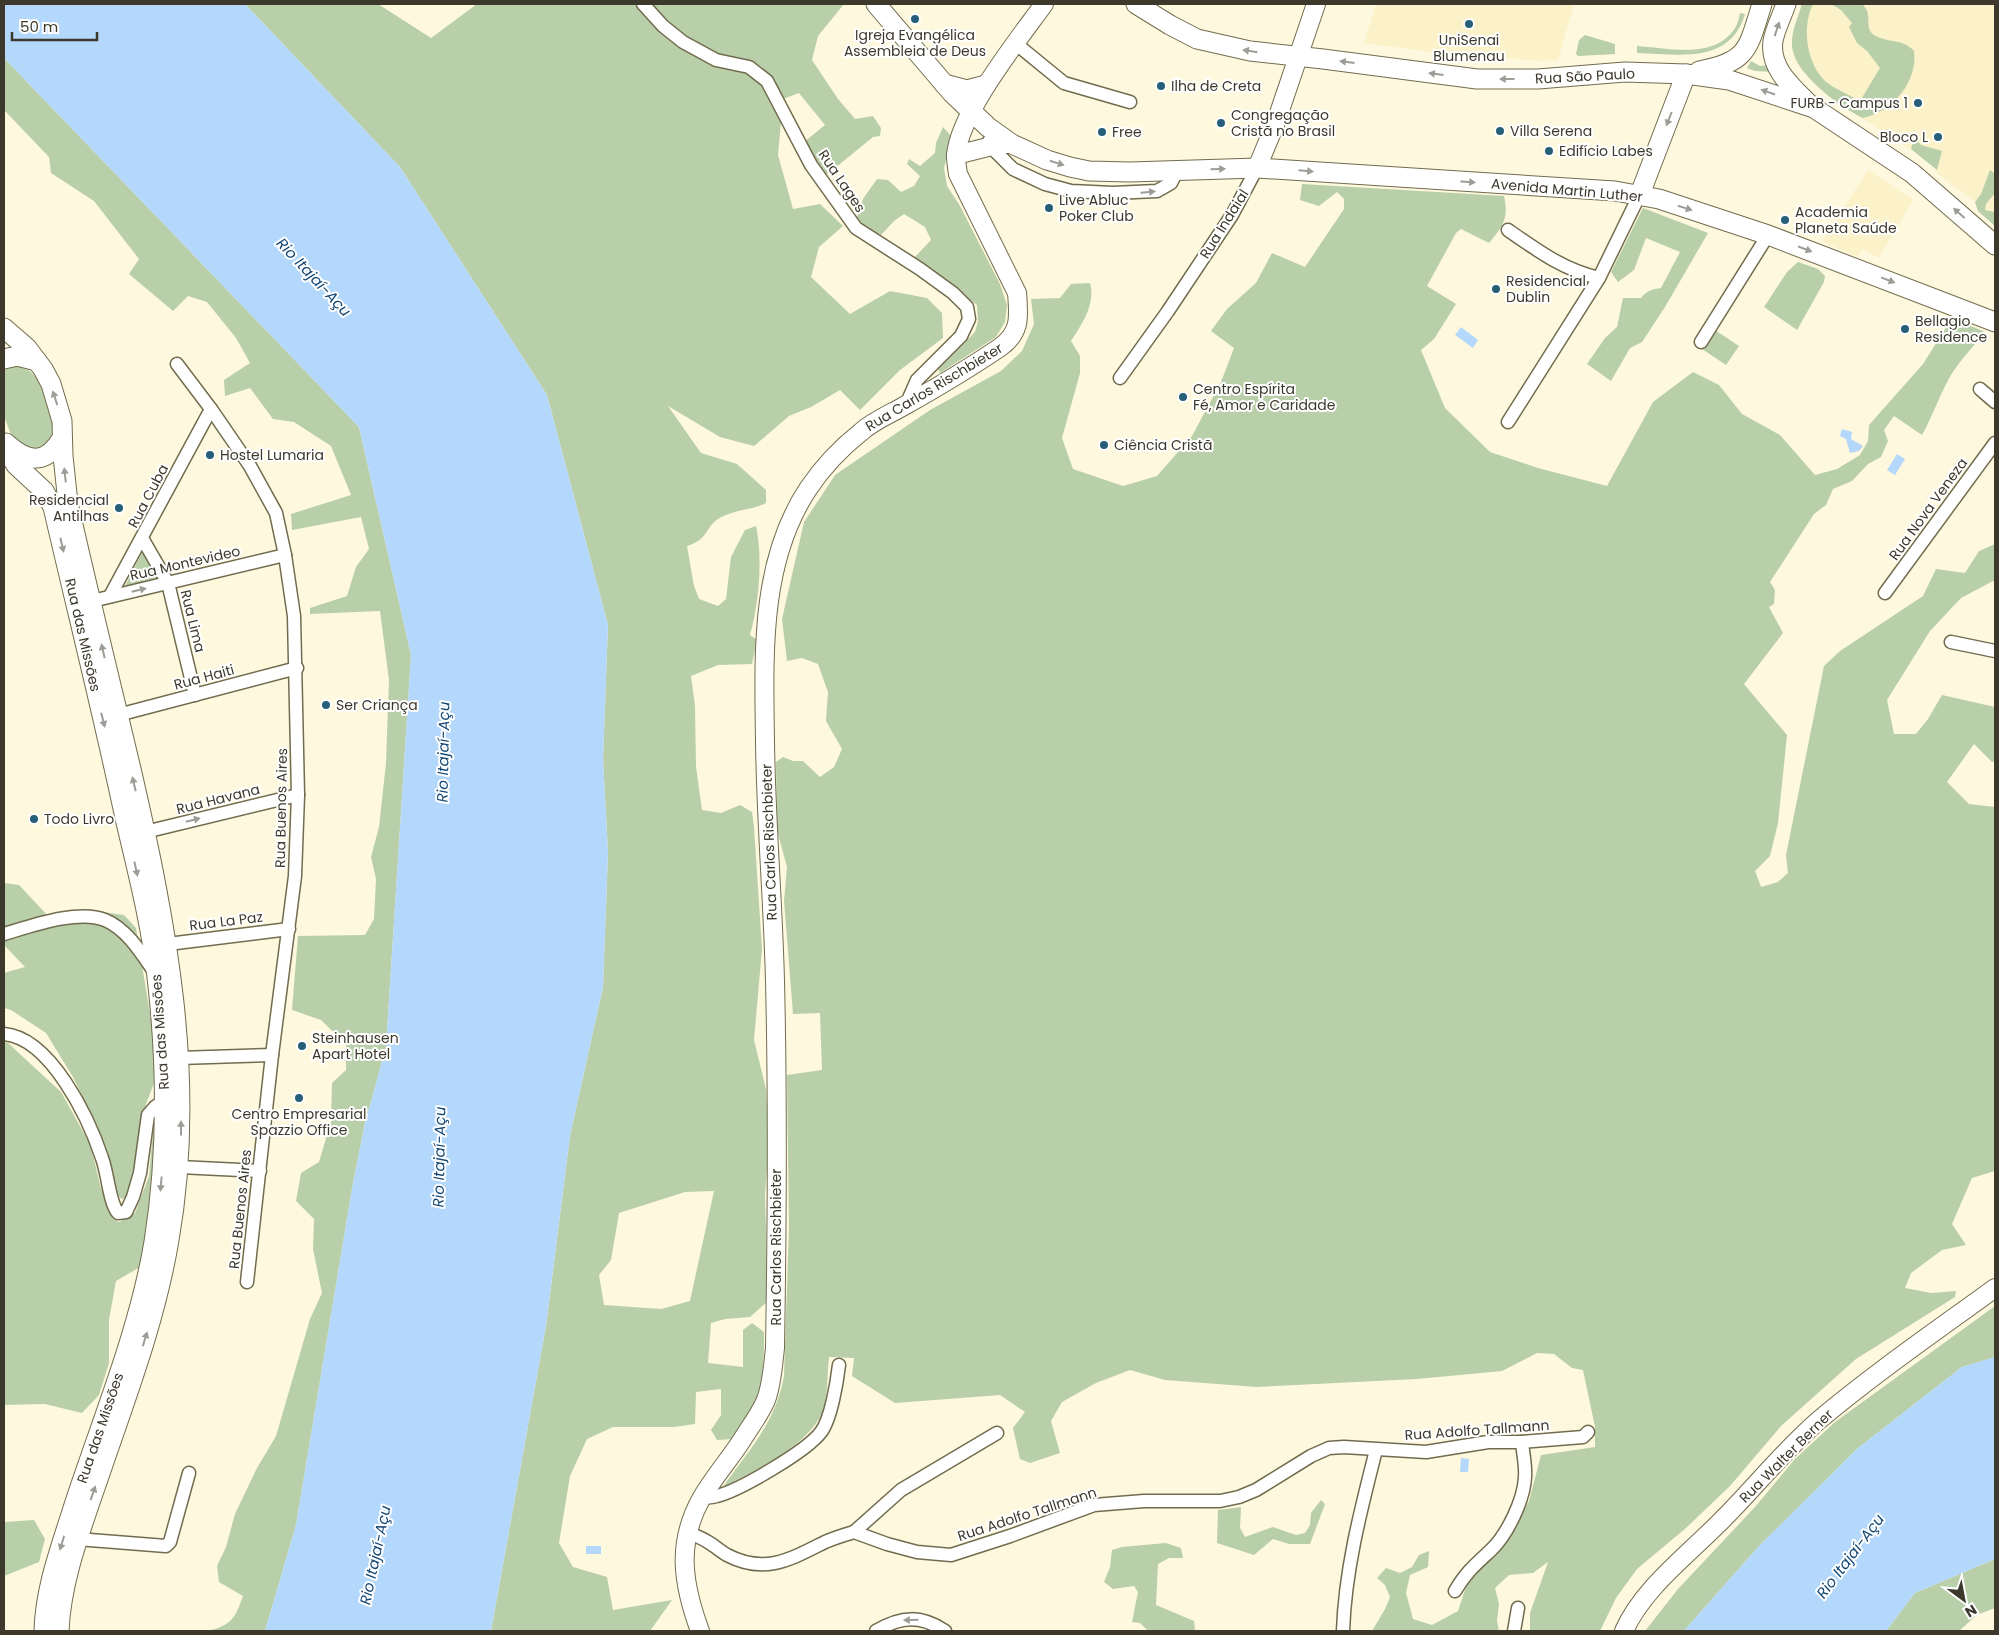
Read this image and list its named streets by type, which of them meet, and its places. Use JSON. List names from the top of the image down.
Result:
{
  "streets": {
    "main road": ["Rua São Paulo", "Avenida Martin Luther", "Rua das Missões"],
    "street": [
      "Rua Lages",
      "Rua Indaial",
      "Rua Carlos Rischbieter",
      "Rua Cuba",
      "Rua Nova Veneza",
      "Rua Montevideo",
      "Rua Lima",
      "Rua Haiti",
      "Rua Havana",
      "Rua Buenos Aires",
      "Rua La Paz",
      "Rua Adolfo Tallmann",
      "Rua Walter Berner"
    ]
  },
  "crossings": [
    ["Rua São Paulo", "Rua Indaial"],
    ["Rua Lages", "Rua Carlos Rischbieter"],
    ["Avenida Martin Luther", "Rua Indaial"],
    ["Avenida Martin Luther", "Rua Carlos Rischbieter"],
    ["Rua Cuba", "Rua Montevideo"],
    ["Rua Cuba", "Rua Lima"],
    ["Rua Cuba", "Rua Buenos Aires"],
    ["Rua Montevideo", "Rua Lima"],
    ["Rua Montevideo", "Rua das Missões"],
    ["Rua Montevideo", "Rua Buenos Aires"],
    ["Rua Lima", "Rua Haiti"],
    ["Rua das Missões", "Rua Haiti"],
    ["Rua das Missões", "Rua Havana"],
    ["Rua das Missões", "Rua La Paz"],
    ["Rua Haiti", "Rua Buenos Aires"],
    ["Rua Havana", "Rua Buenos Aires"],
    ["Rua Buenos Aires", "Rua La Paz"]
  ],
  "one_way": ["Rua São Paulo", "Avenida Martin Luther", "Rua Havana"],
  "water": ["Rio Itajaí-Açu"],
  "places": [
    "Igreja Evangélica Assembleia de Deus",
    "UniSenai Blumenau",
    "Ilha de Creta",
    "FURB - Campus 1",
    "Congregação Cristã no Brasil",
    "Villa Serena",
    "Free",
    "Bloco L",
    "Edifício Labes",
    "Live Abluc Poker Club",
    "Academia Planeta Saúde",
    "Residencial Dublin",
    "Bellagio Residence",
    "Centro Espírita Fé, Amor e Caridade",
    "Ciência Cristã",
    "Hostel Lumaria",
    "Residencial Antilhas",
    "Ser Criança",
    "Todo Livro",
    "Steinhausen Apart Hotel",
    "Centro Empresarial Spazzio Office"
  ],
  "scale_bar": "50 m",
  "north": "bottom right"
}
